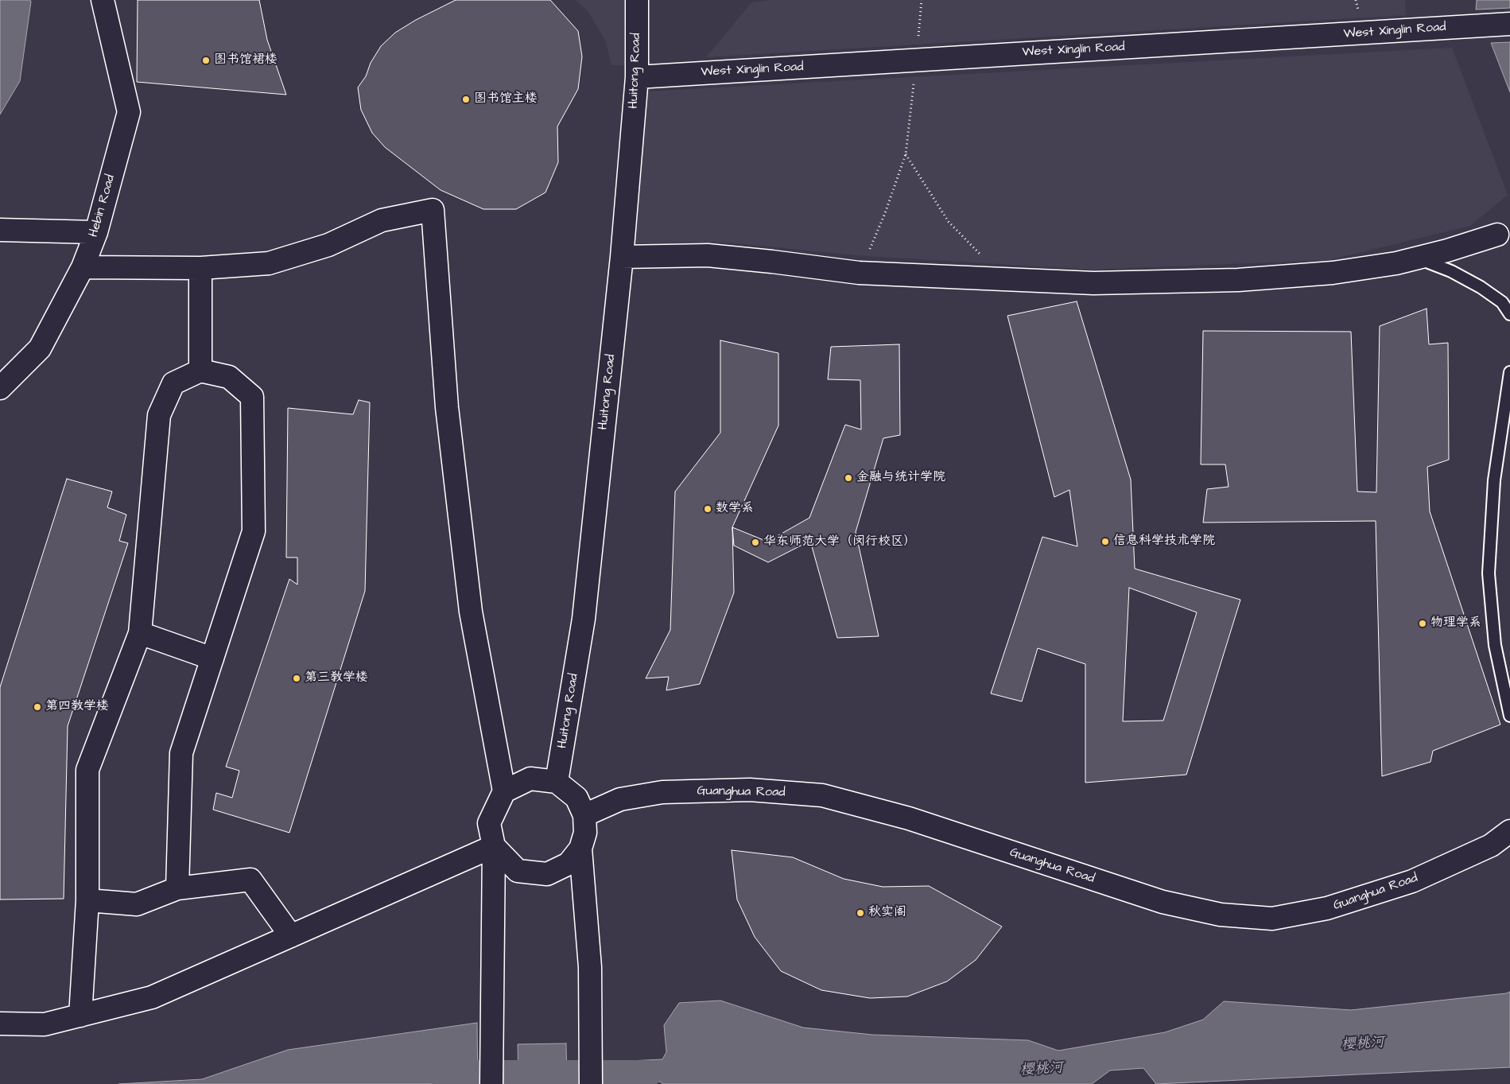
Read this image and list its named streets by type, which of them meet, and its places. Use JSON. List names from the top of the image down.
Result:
{
  "streets": {
    "street": [
      "West Xinglin Road",
      "Huitong Road",
      "Hebin Road",
      "Guanghua Road"
    ]
  },
  "crossings": [
    ["West Xinglin Road", "Huitong Road"],
    ["Huitong Road", "Guanghua Road"]
  ],
  "water": ["樱桃河"],
  "places": [
    "图书馆裙楼",
    "图书馆主楼",
    "金融与统计学院",
    "数学系",
    "信息科学技术学院",
    "华东师范大学（闵行校区）",
    "物理学系",
    "第三教学楼",
    "第四教学楼",
    "秋实阁"
  ]
}
